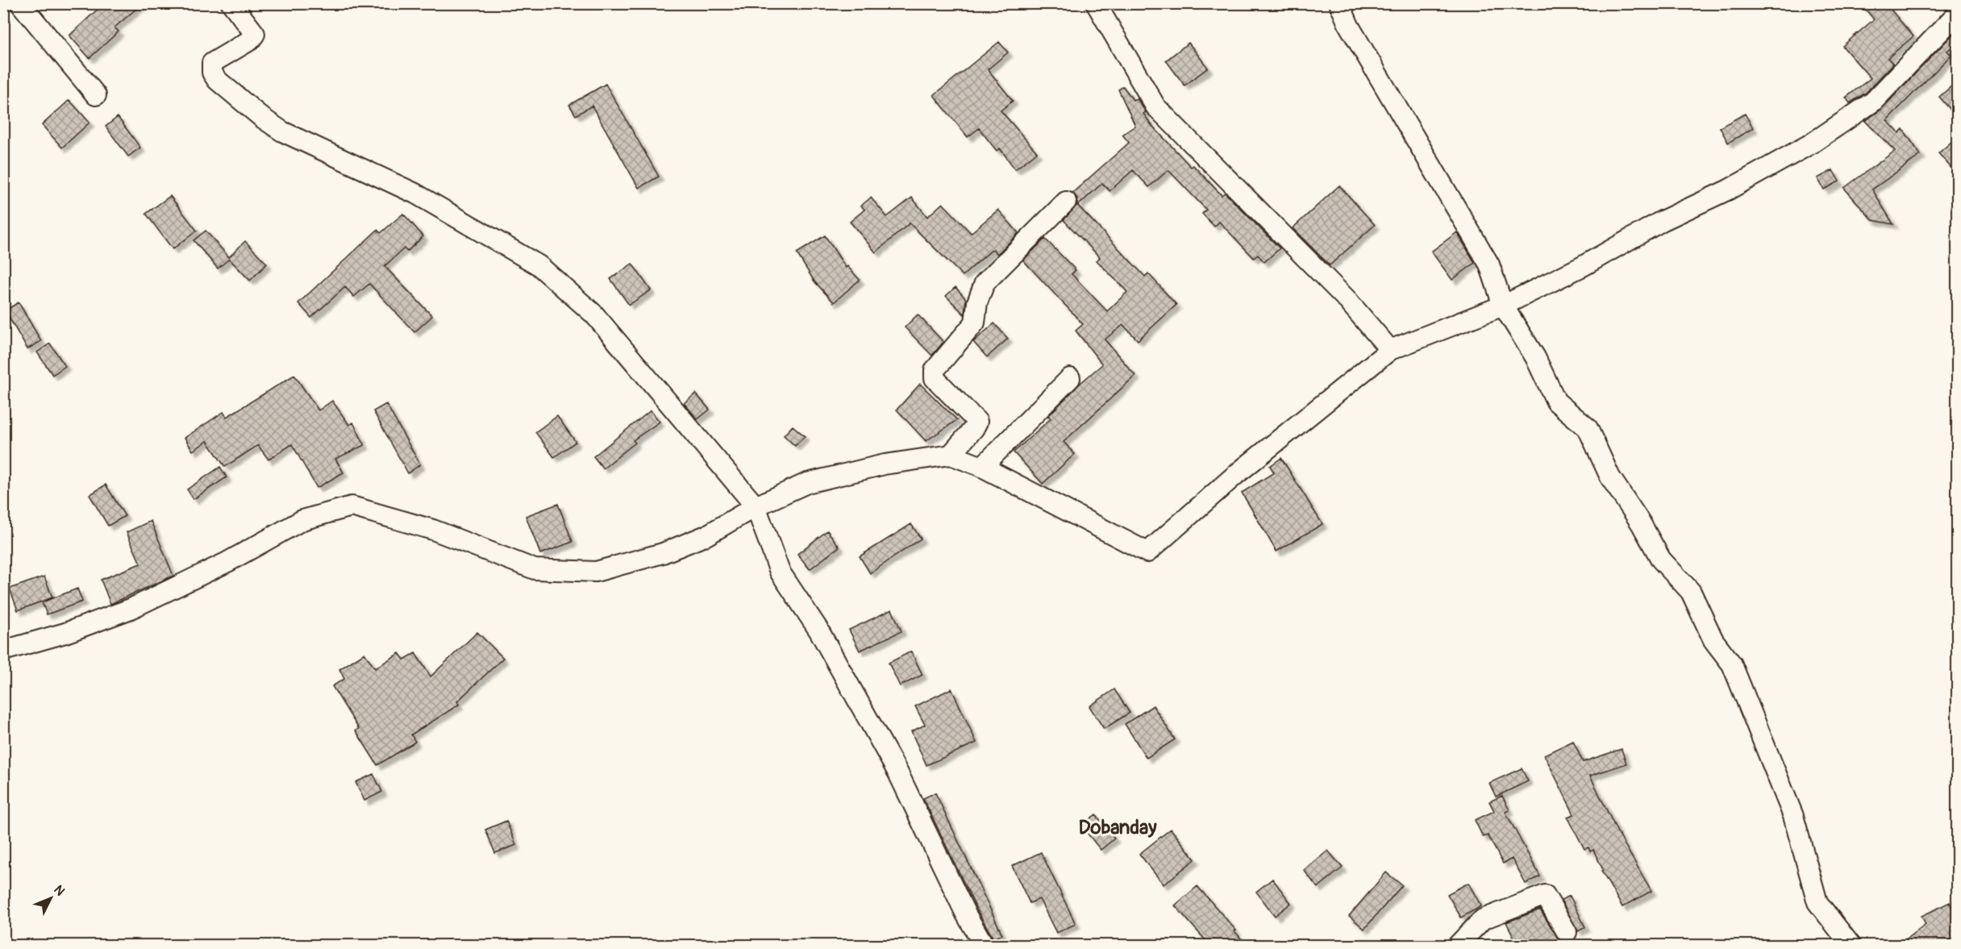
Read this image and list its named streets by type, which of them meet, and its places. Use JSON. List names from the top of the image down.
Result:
{
  "districts": ["Dobanday"],
  "north": "top right"
}
